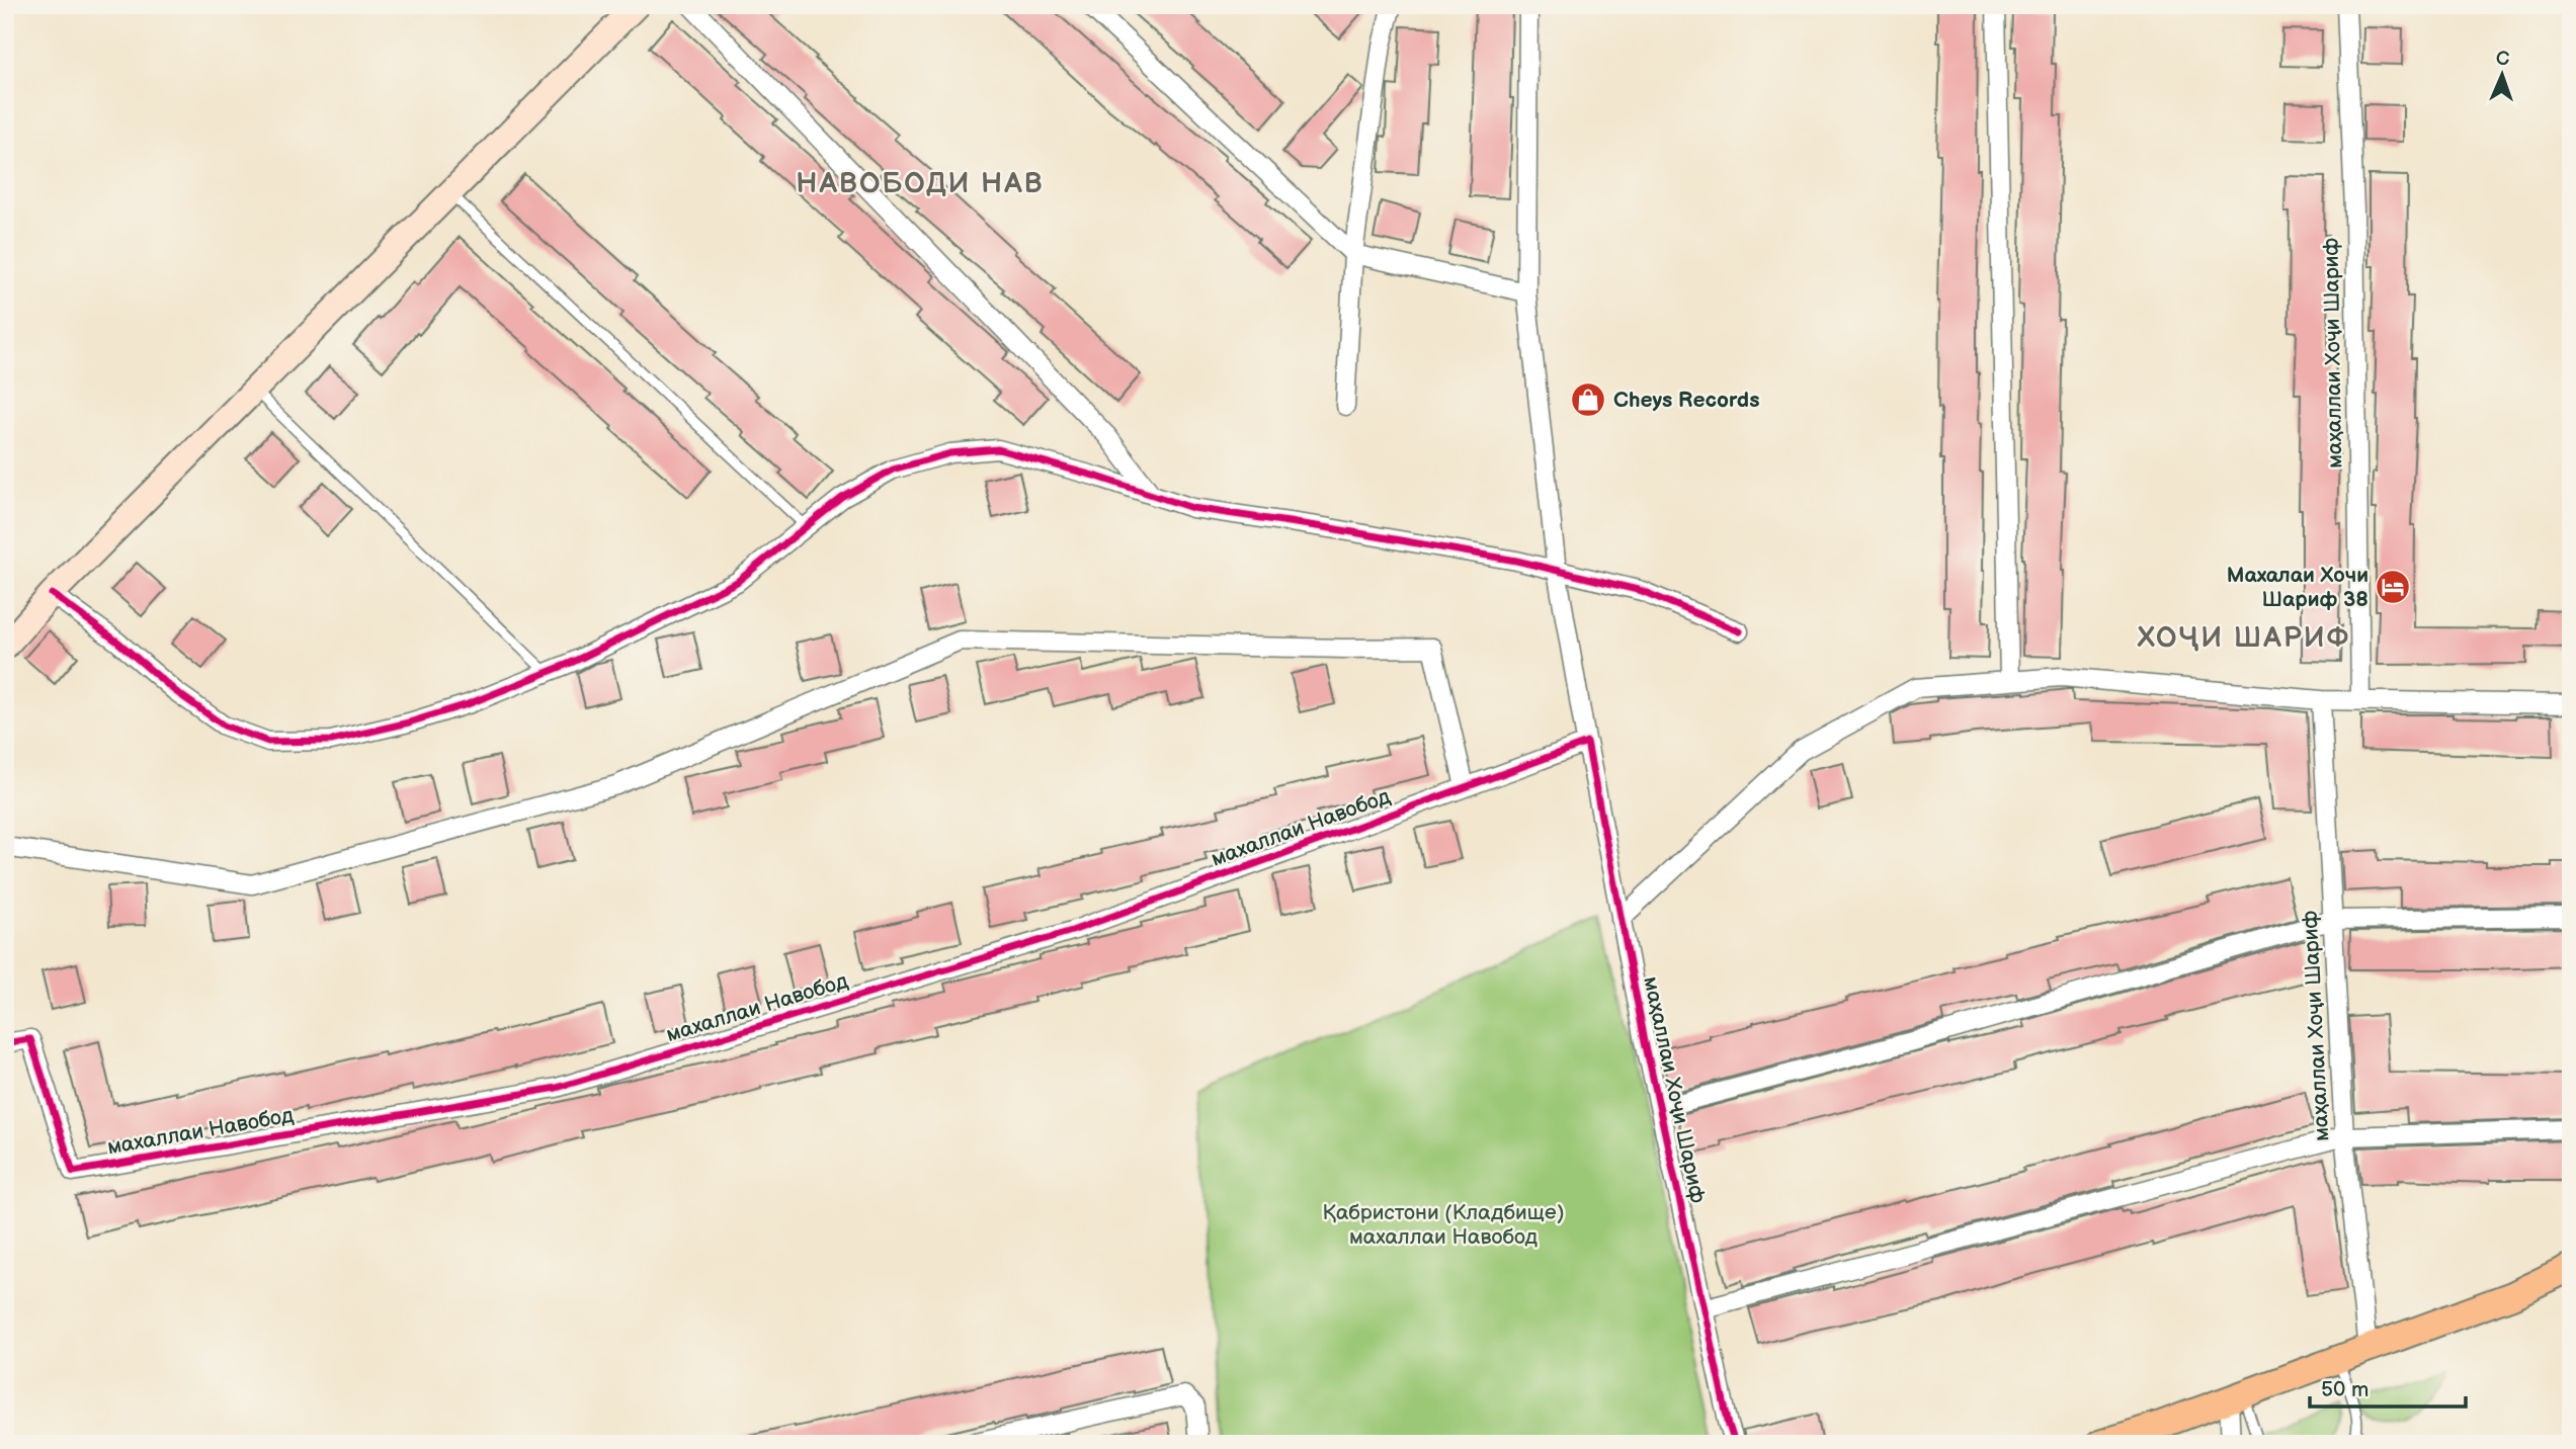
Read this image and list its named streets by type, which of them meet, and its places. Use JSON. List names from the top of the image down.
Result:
{
  "streets": {
    "street": ["маҳаллаи Хоҷи Шариф", "махаллаи Навобод"]
  },
  "crossings": [
    ["маҳаллаи Хоҷи Шариф", "махаллаи Навобод"]
  ],
  "districts": ["НАВОБОДИ НАВ", "ХОҶИ ШАРИФ"],
  "parks": ["Қабристони (Кладбище) махаллаи Навобод"],
  "places": {
    "shop": ["Cheys Records"],
    "hotel": ["Махалаи Хочи Шариф 38"]
  },
  "scale_bar": "50 m",
  "north": "top"
}
